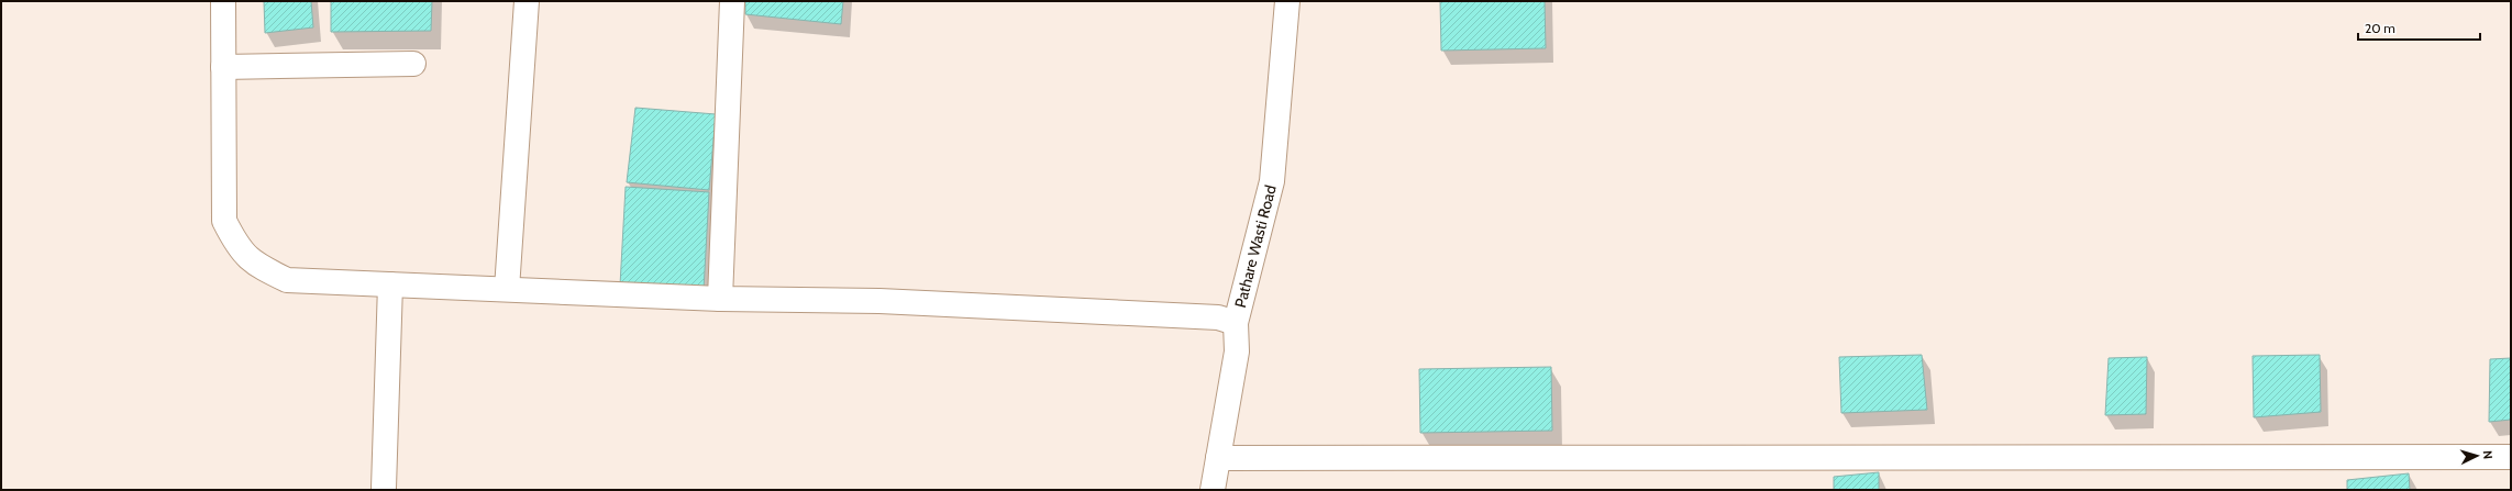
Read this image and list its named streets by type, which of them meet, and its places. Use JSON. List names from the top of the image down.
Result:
{
  "streets": {
    "street": ["Pathare Wasti Road"]
  },
  "scale_bar": "20 m",
  "north": "right"
}
